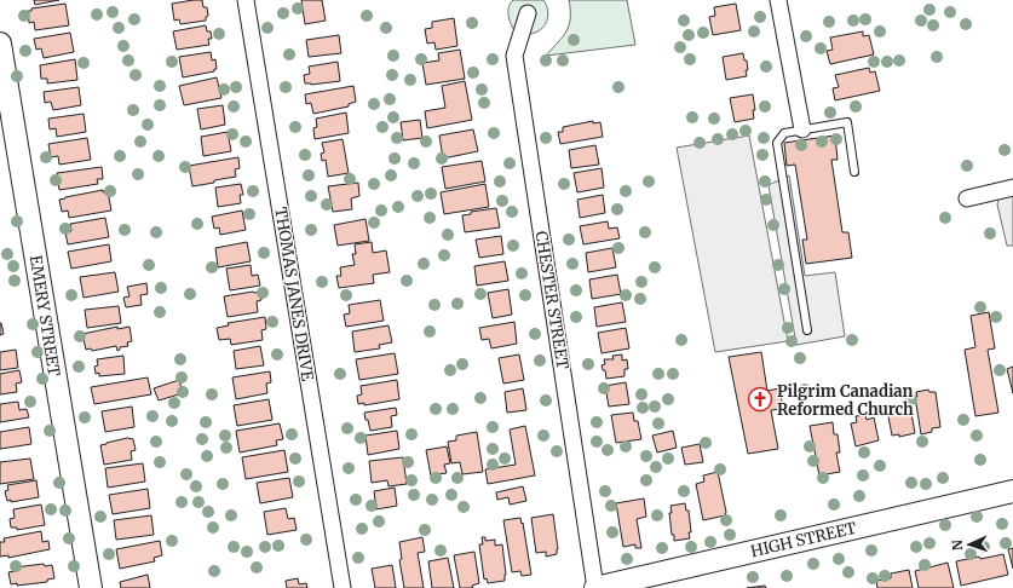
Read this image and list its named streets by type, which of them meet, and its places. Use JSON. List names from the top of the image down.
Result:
{
  "streets": {
    "street": [
      "THOMAS JANES DRIVE",
      "CHESTER STREET",
      "EMERY STREET",
      "HIGH STREET"
    ]
  },
  "crossings": [
    ["CHESTER STREET", "HIGH STREET"]
  ],
  "places": {
    "church": ["Pilgrim Canadian Reformed Church"]
  },
  "north": "left"
}
